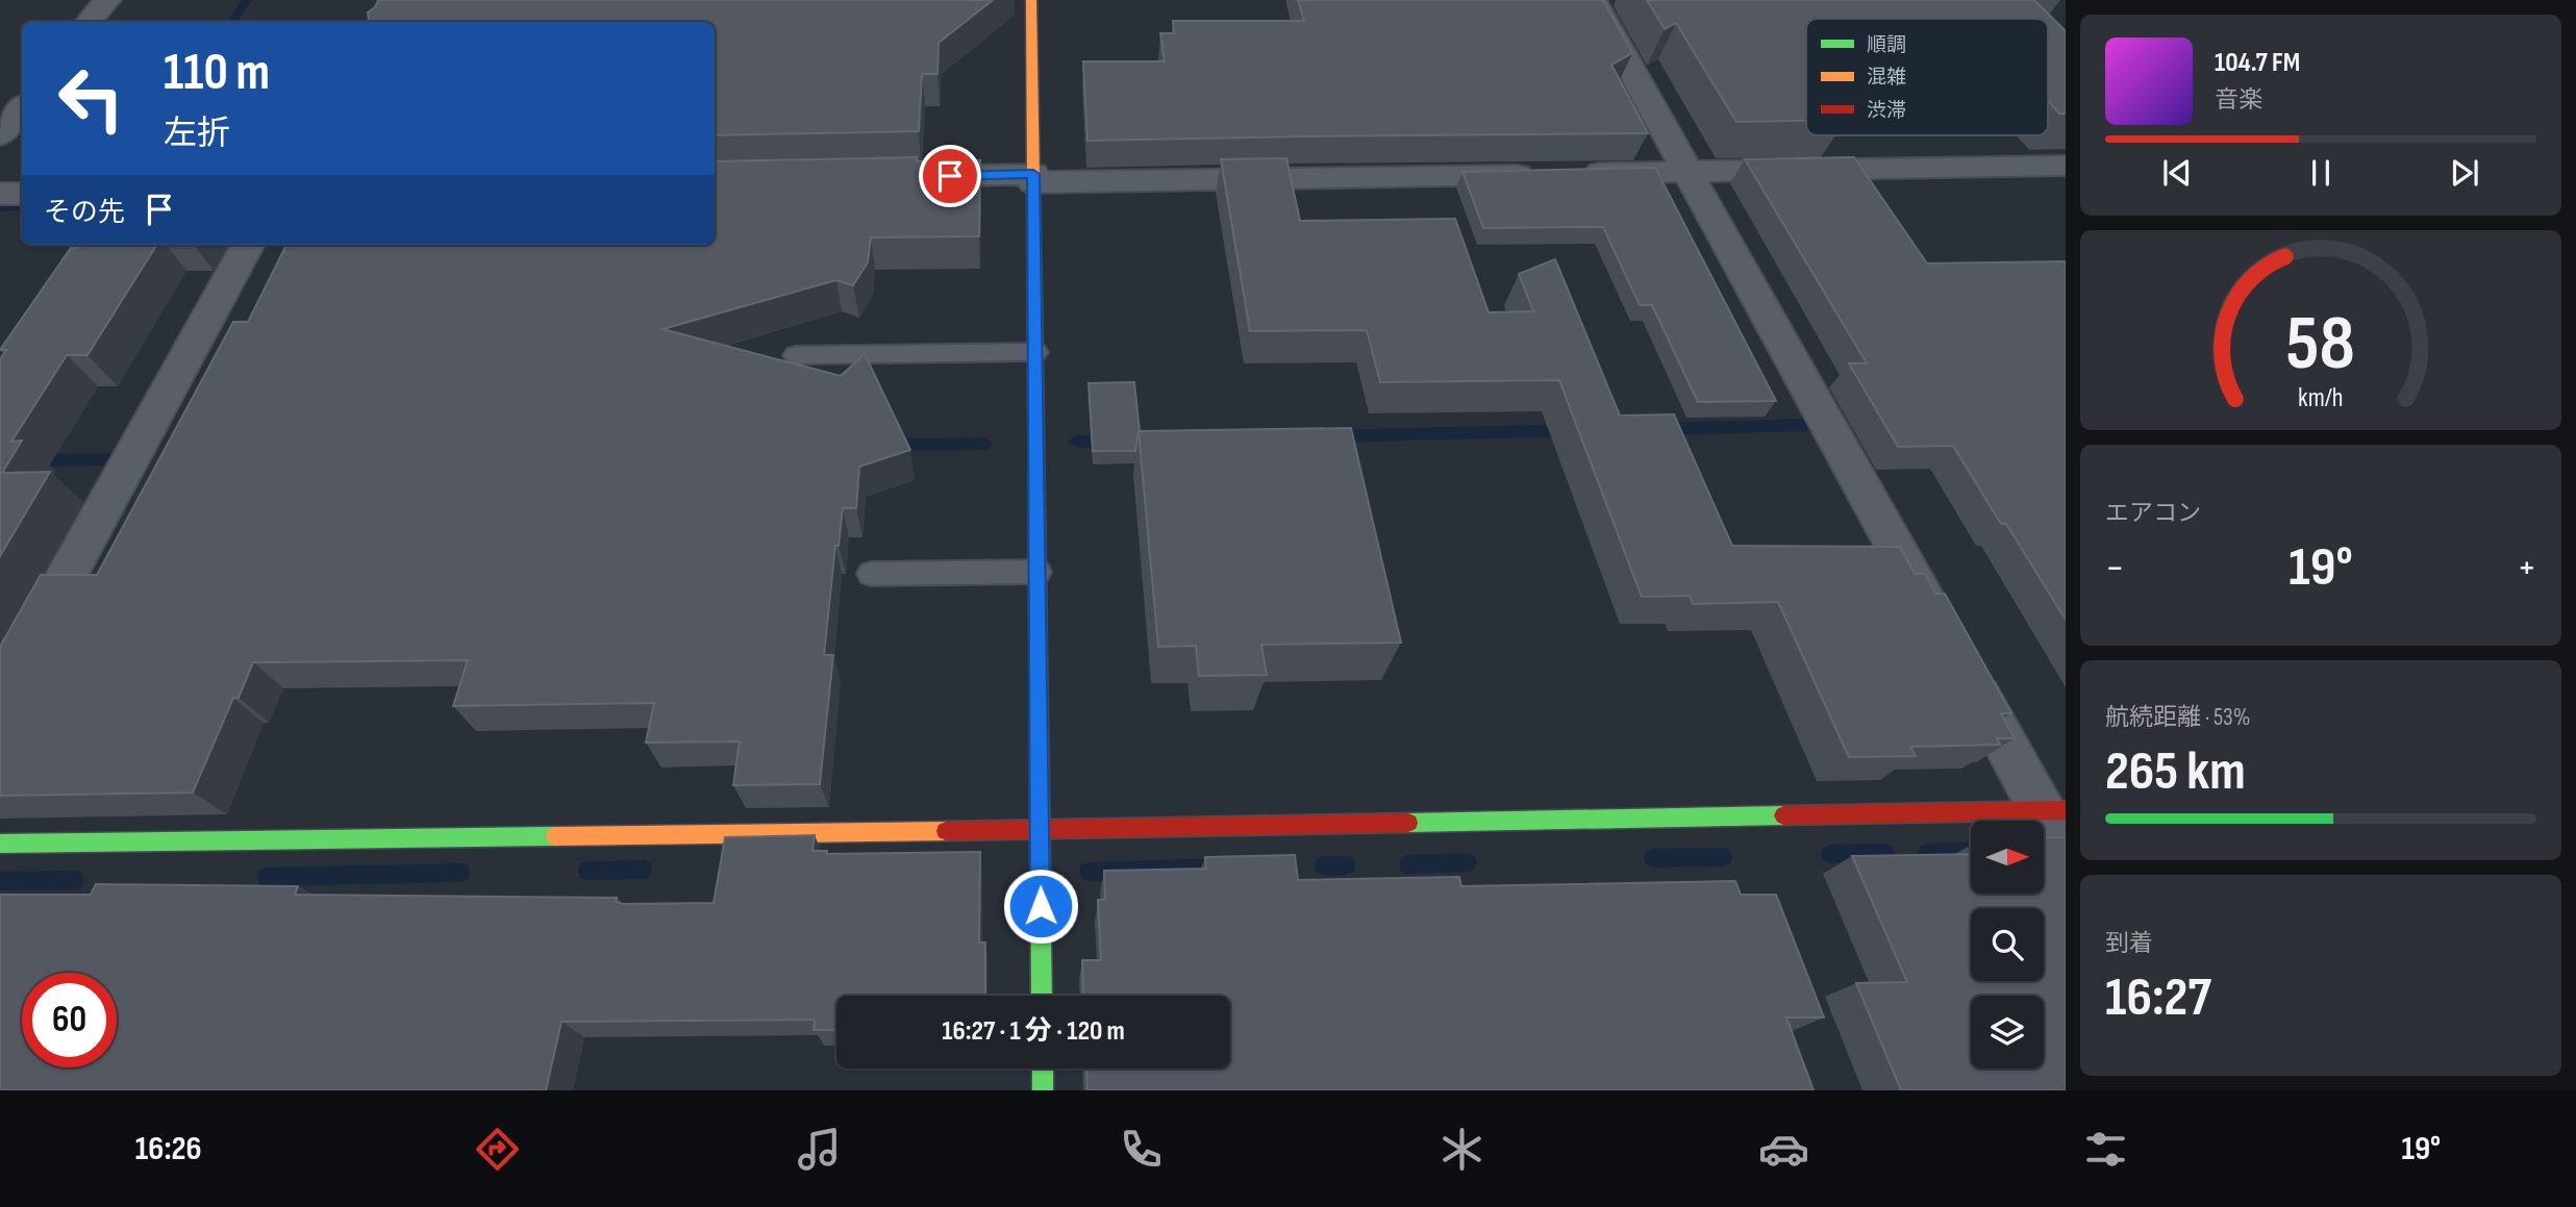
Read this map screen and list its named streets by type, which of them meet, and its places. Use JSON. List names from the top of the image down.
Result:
{
  "legend": ["順調", "混雑", "渋滞"],
  "north": "right",
  "page": {
    "turn": ["110 m", "左折"],
    "song": ["104.7 FM", "音楽"],
    "then": "その先",
    "tile": [
      "エアコン",
      ["航続距離 · 53%", "265 km"],
      ["到着", "16:27"]
    ],
    "heat": ["−", "19°", "+"],
    "limit": "60",
    "trip": "16:27 · 1 分 · 120 m",
    "tabs": ["16:26", "19°"],
    "gauge": ["58", "km/h"]
  }
}
